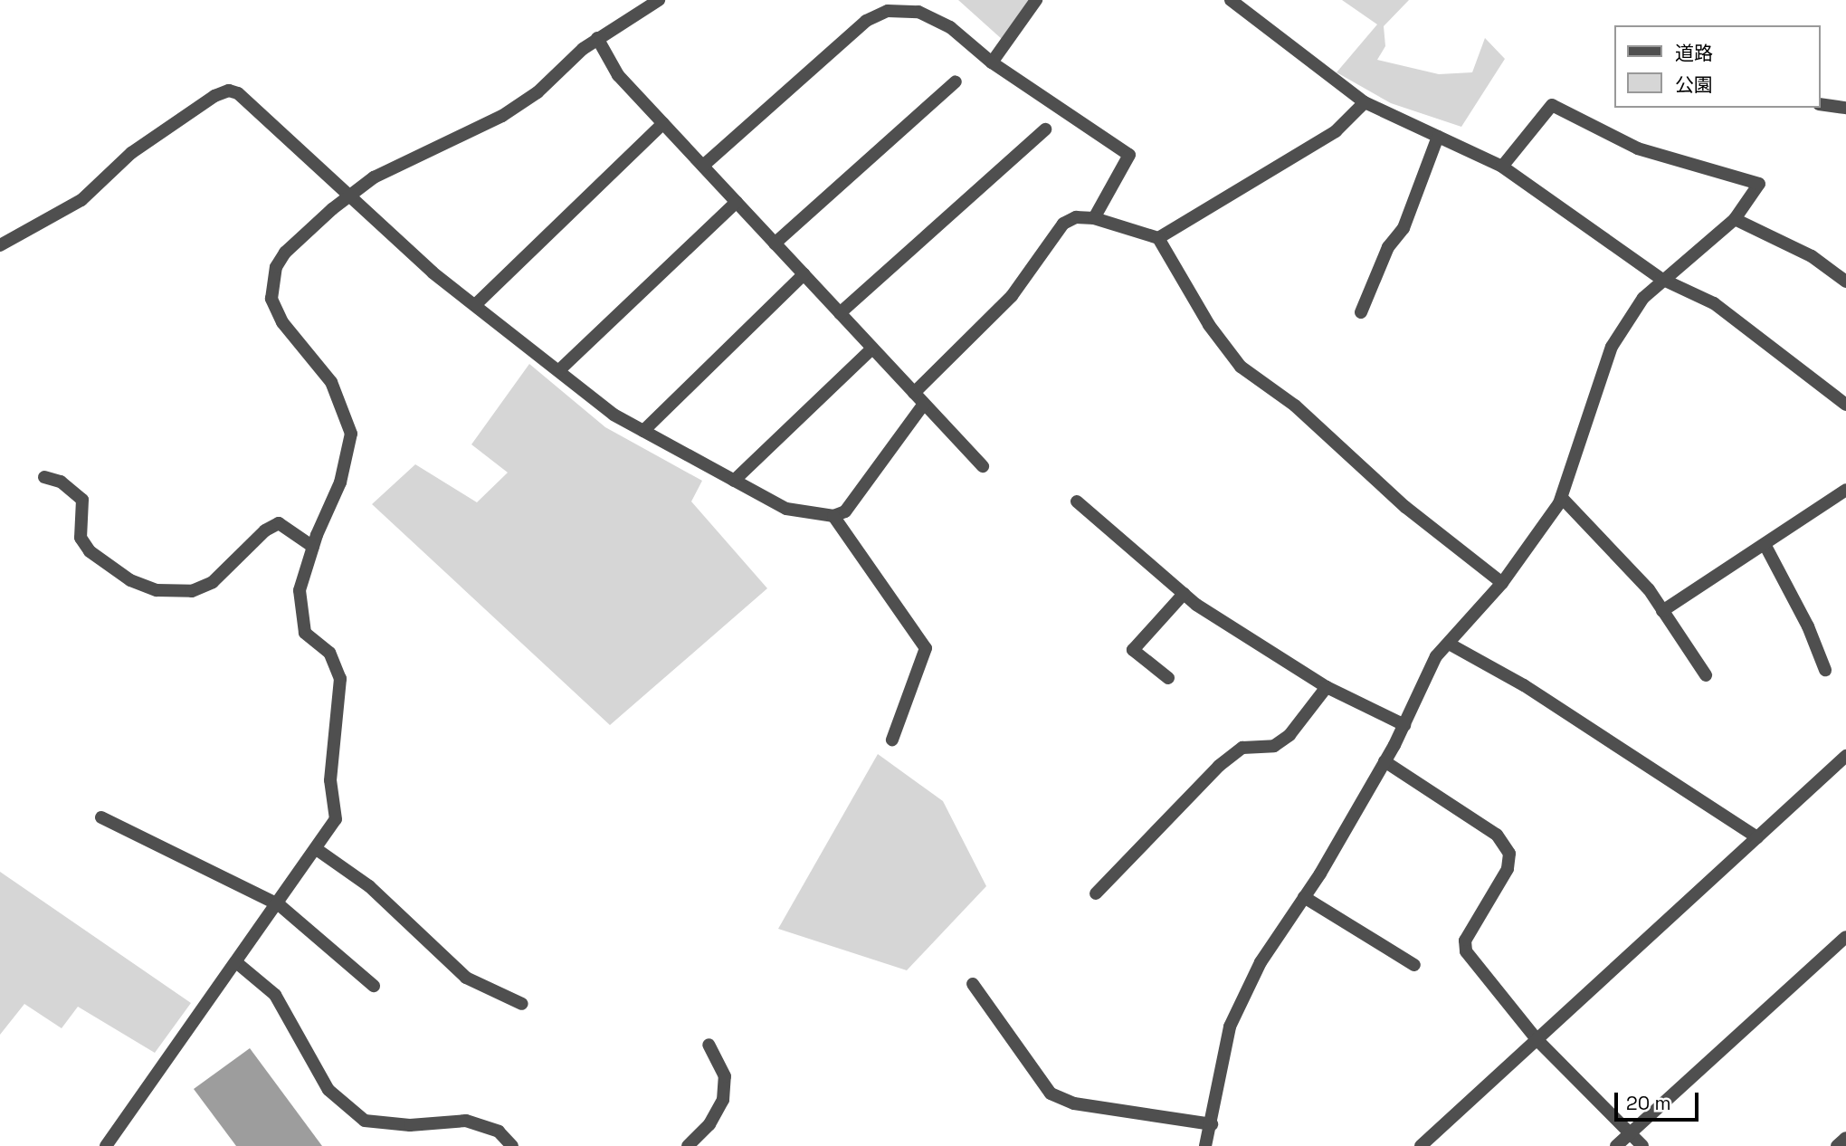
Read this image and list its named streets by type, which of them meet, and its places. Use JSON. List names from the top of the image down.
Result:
{
  "legend": ["道路", "公園"],
  "scale_bar": "20 m"
}
